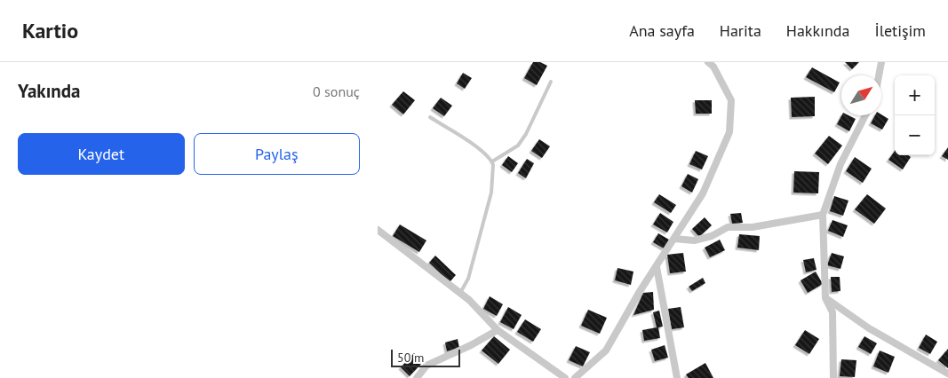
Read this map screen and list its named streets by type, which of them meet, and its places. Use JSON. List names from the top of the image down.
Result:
{
  "scale_bar": "50 m",
  "north": "top right",
  "page": {
    "header": "Kartio",
    "nav": [
      "Ana sayfa",
      "Harita",
      "Hakkında",
      "İletişim"
    ],
    "heading": ["Yakında", "0 sonuç"],
    "map_buttons": ["+", "−"],
    "buttons": ["Kaydet", "Paylaş"],
    "scale": "50 m"
  }
}
